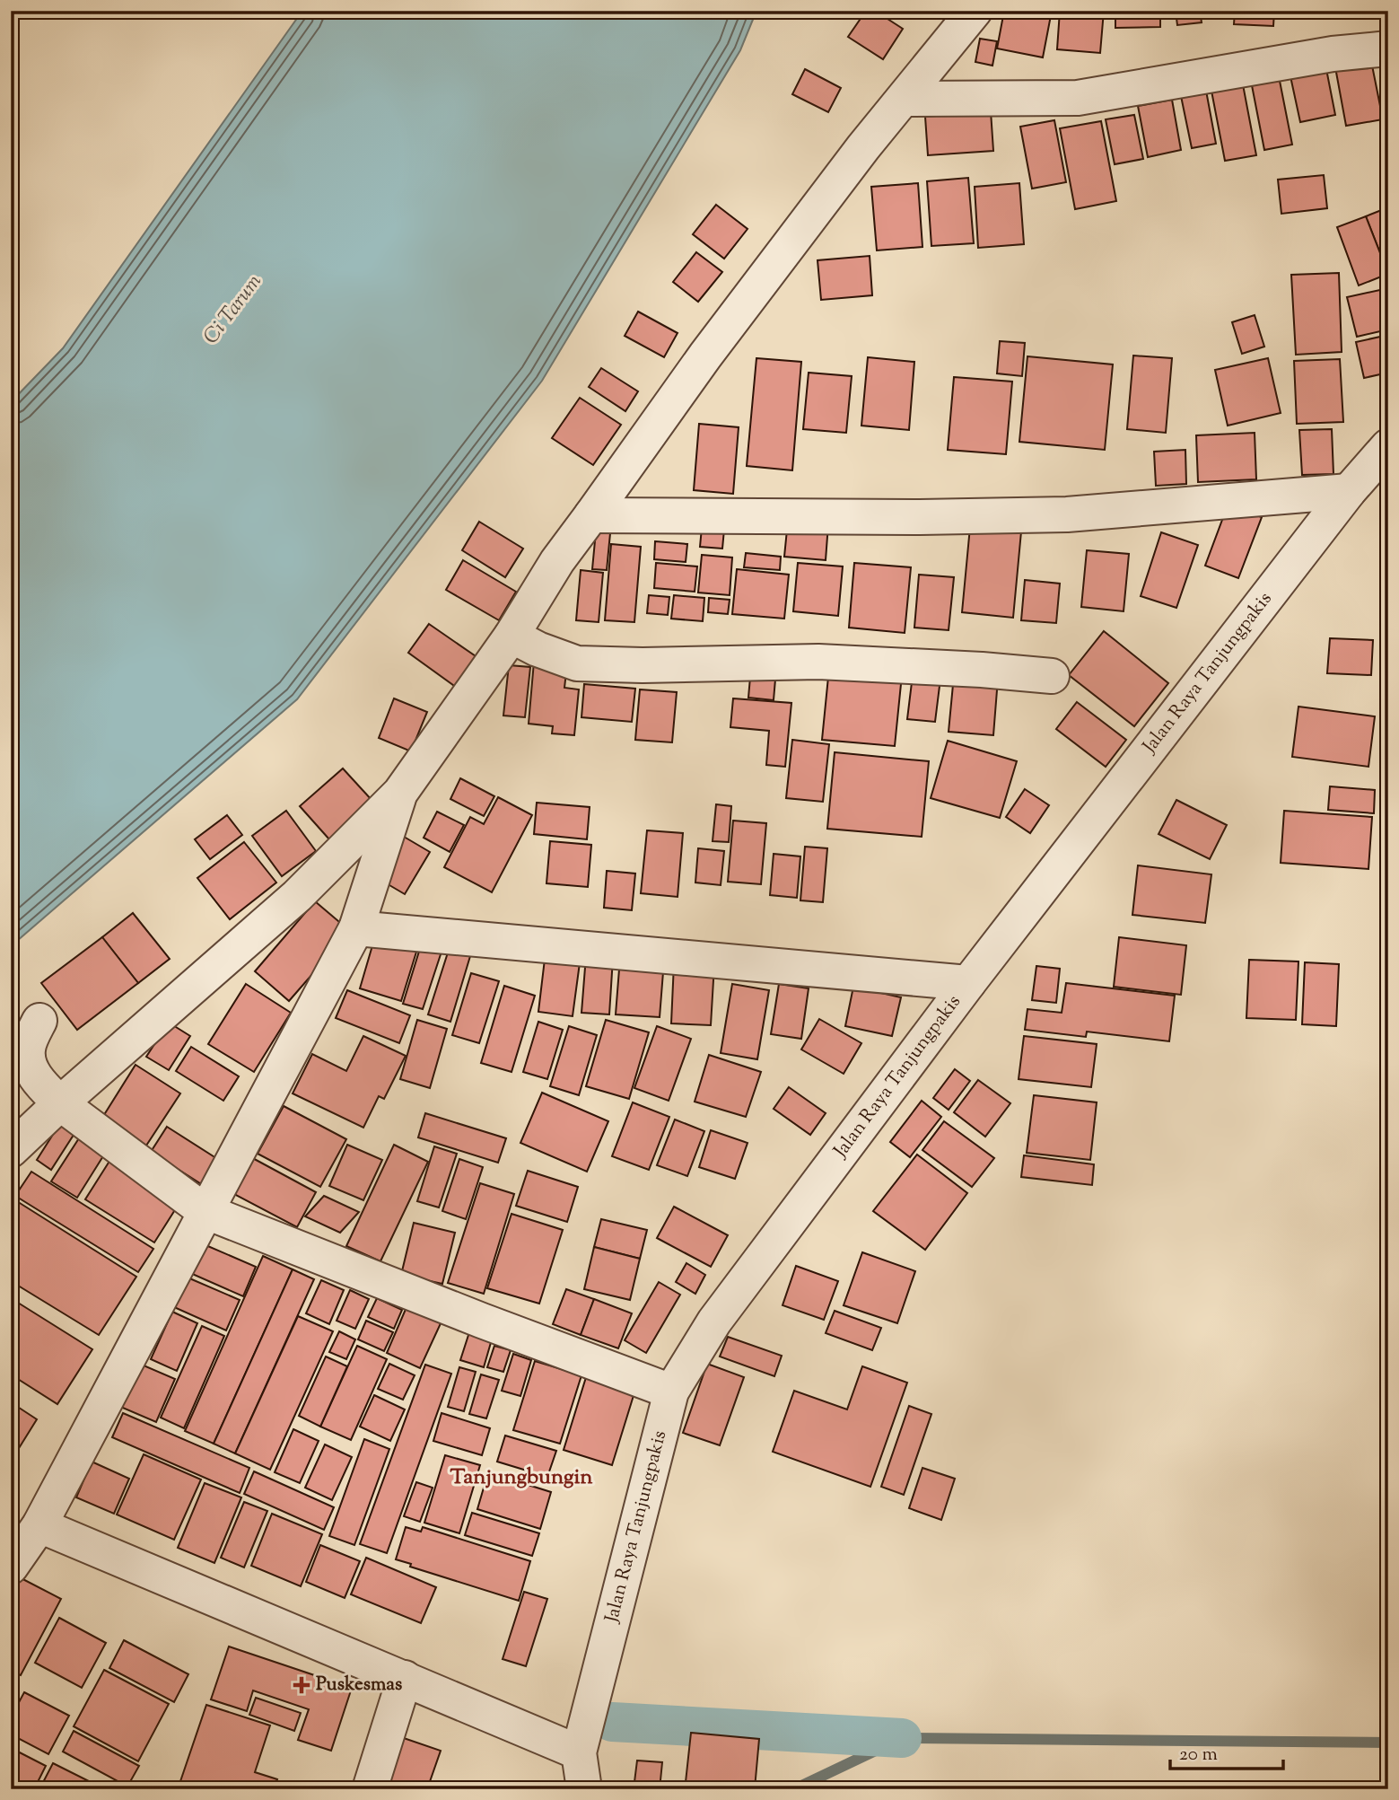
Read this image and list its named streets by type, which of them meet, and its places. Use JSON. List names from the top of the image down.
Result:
{
  "streets": {
    "street": ["Jalan Raya Tanjungpakis"]
  },
  "districts": ["Tanjungbungin"],
  "water": ["Ci Tarum"],
  "places": {
    "health": ["Puskesmas"]
  },
  "scale_bar": "20 m"
}
